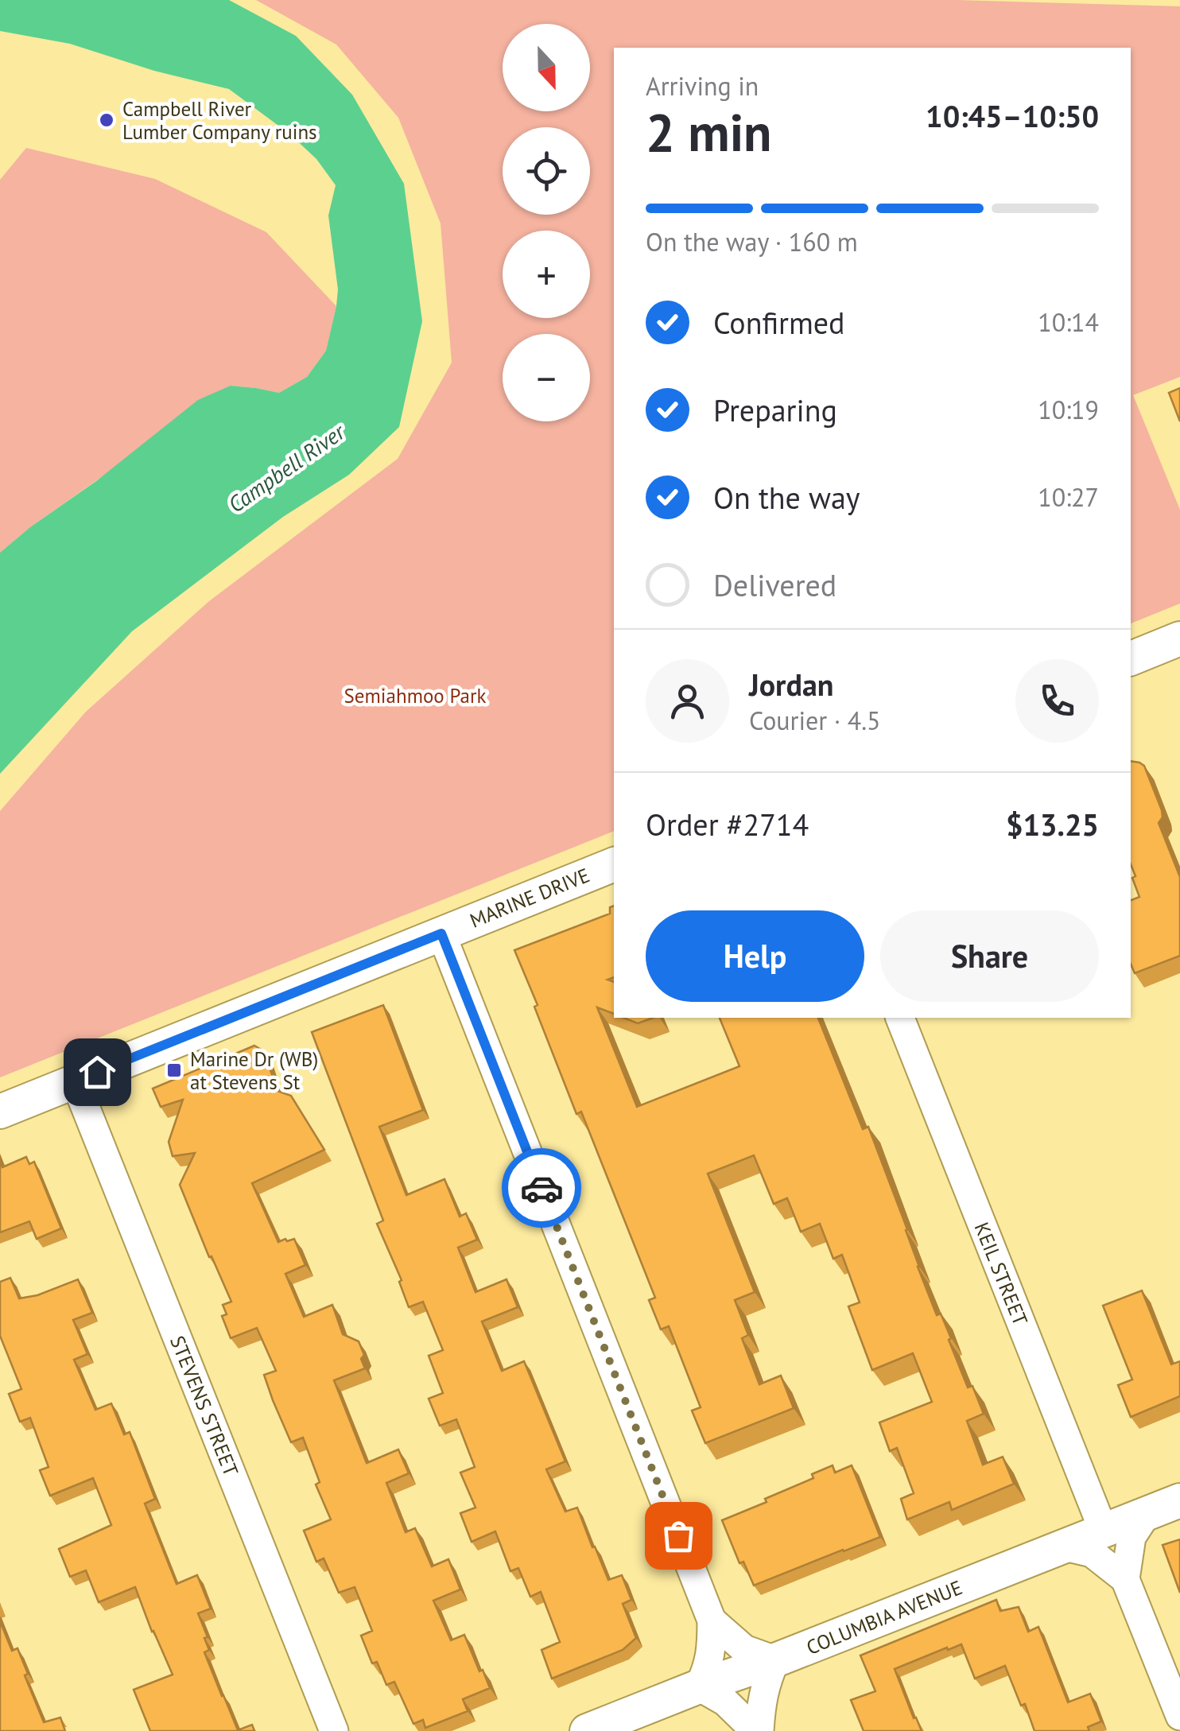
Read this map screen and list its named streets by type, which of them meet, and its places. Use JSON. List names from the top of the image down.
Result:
{
  "streets": {
    "street": [
      "MARINE DRIVE",
      "KEIL STREET",
      "STEVENS STREET",
      "COLUMBIA AVENUE"
    ]
  },
  "crossings": [
    ["MARINE DRIVE", "STEVENS STREET"],
    ["KEIL STREET", "COLUMBIA AVENUE"]
  ],
  "water": ["Campbell River"],
  "parks": ["Semiahmoo Park"],
  "places": {
    "other": ["Campbell River Lumber Company ruins"],
    "transit": ["Marine Dr (WB) at Stevens St"]
  },
  "north": "bottom",
  "page": {
    "map_buttons": ["+", "−"],
    "heading": ["2 min", "Arriving in", "10:45–10:50"],
    "panel": [
      "Jordan",
      "Courier · 4.5",
      "Order #2714",
      "$13.25"
    ],
    "bar": "On the way · 160 m",
    "list": [
      ["Confirmed", "10:14"],
      ["Preparing", "10:19"],
      ["On the way", "10:27"],
      "Delivered"
    ],
    "buttons": ["Help", "Share"]
  }
}
